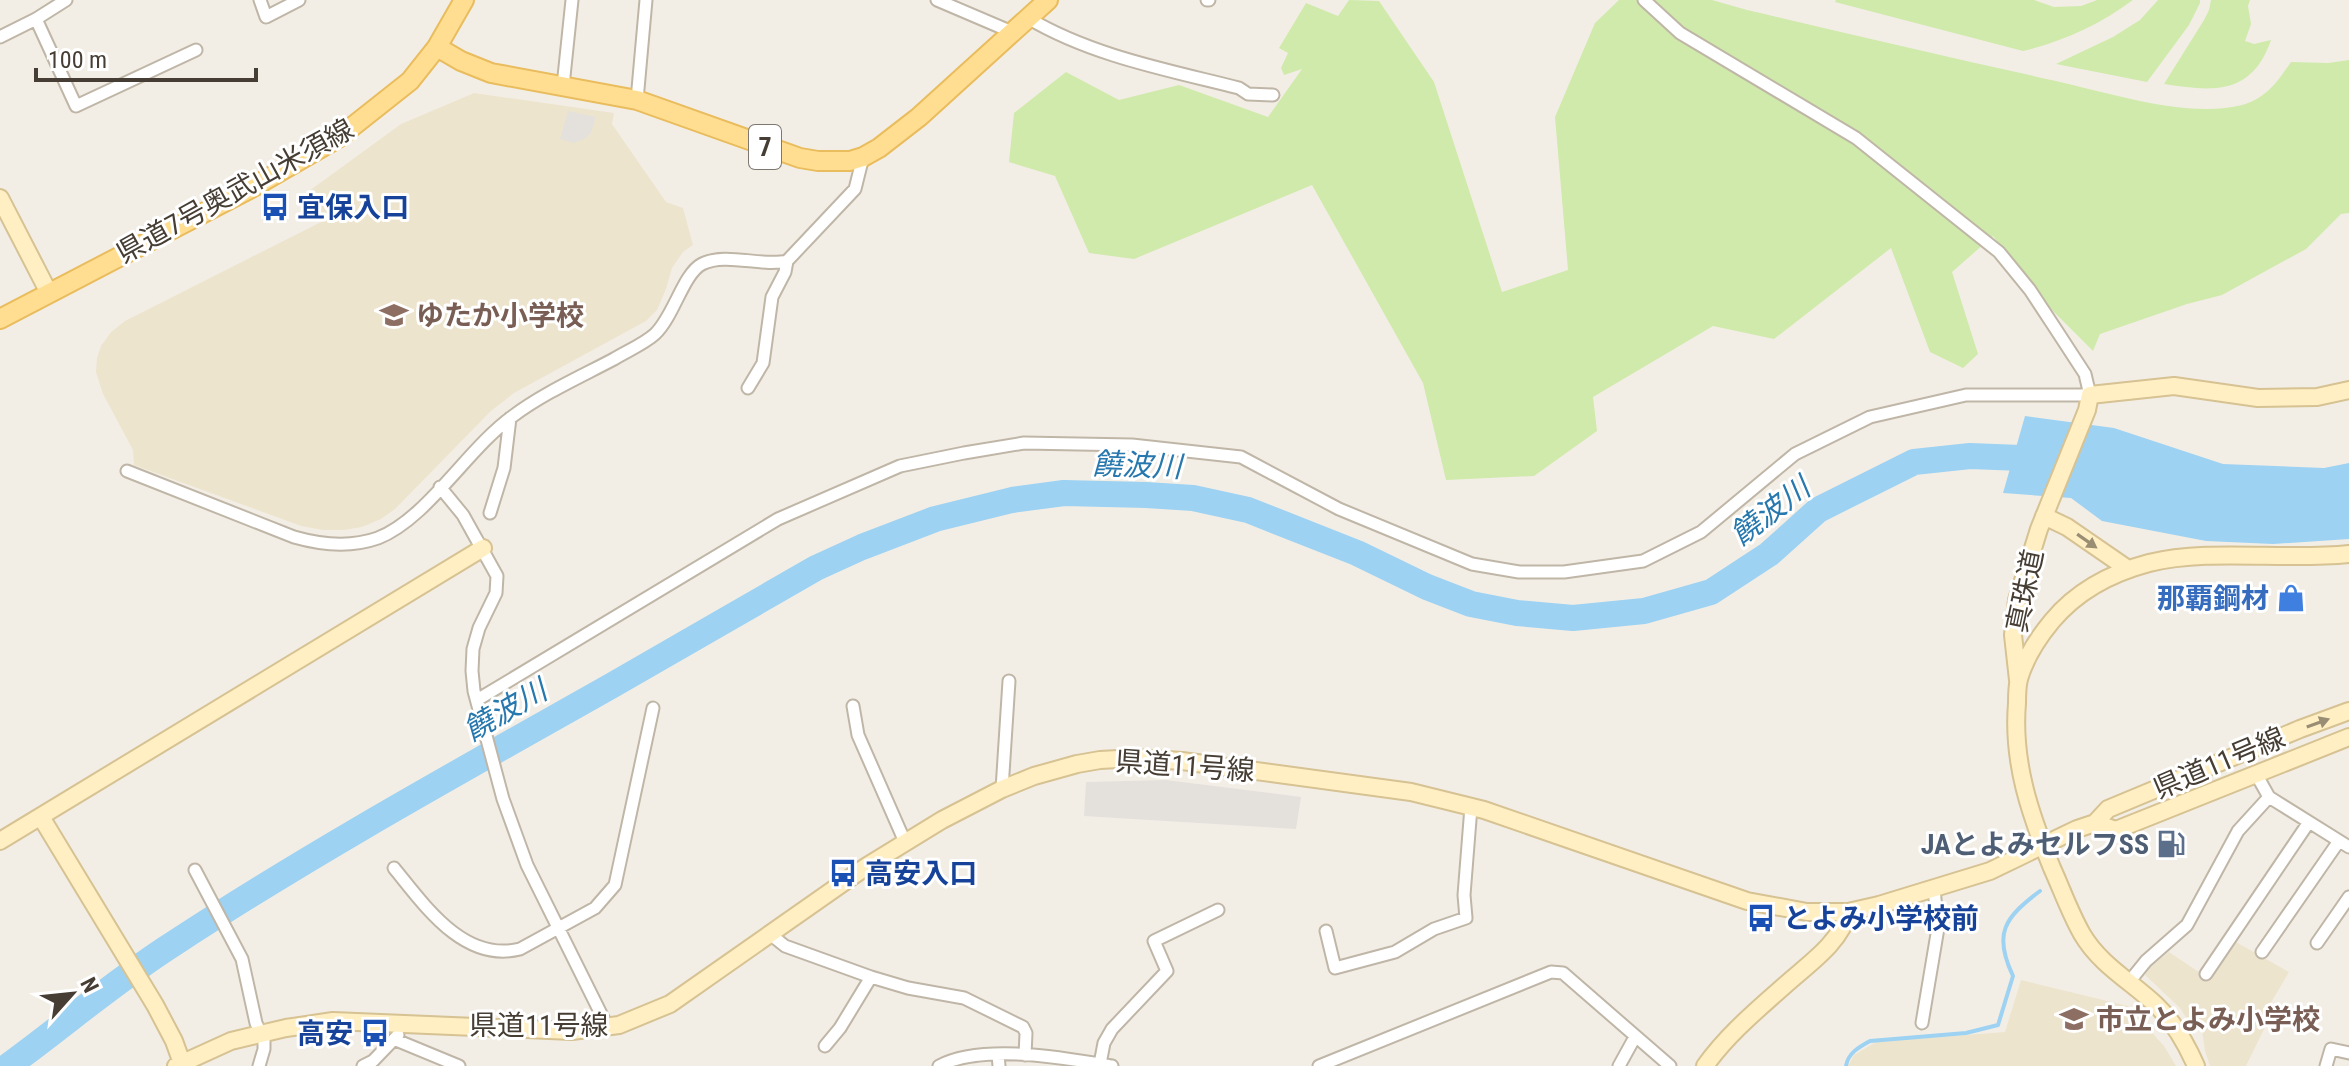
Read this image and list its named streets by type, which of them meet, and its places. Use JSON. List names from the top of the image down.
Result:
{
  "streets": {
    "main road": [
      "7",
      "県道7号奥武山米須線",
      "真珠道",
      "県道11号線"
    ]
  },
  "crossings": [
    ["7", "県道7号奥武山米須線"]
  ],
  "water": ["饒波川"],
  "places": {
    "bus stop": [
      "宜保入口",
      "高安入口",
      "とよみ小学校前",
      "高安"
    ],
    "school or university": ["ゆたか小学校", "市立とよみ小学校"],
    "shop": ["那覇鋼材"],
    "fuel station": ["JAとよみセルフSS"]
  },
  "scale_bar": "100 m",
  "north": "top right"
}
